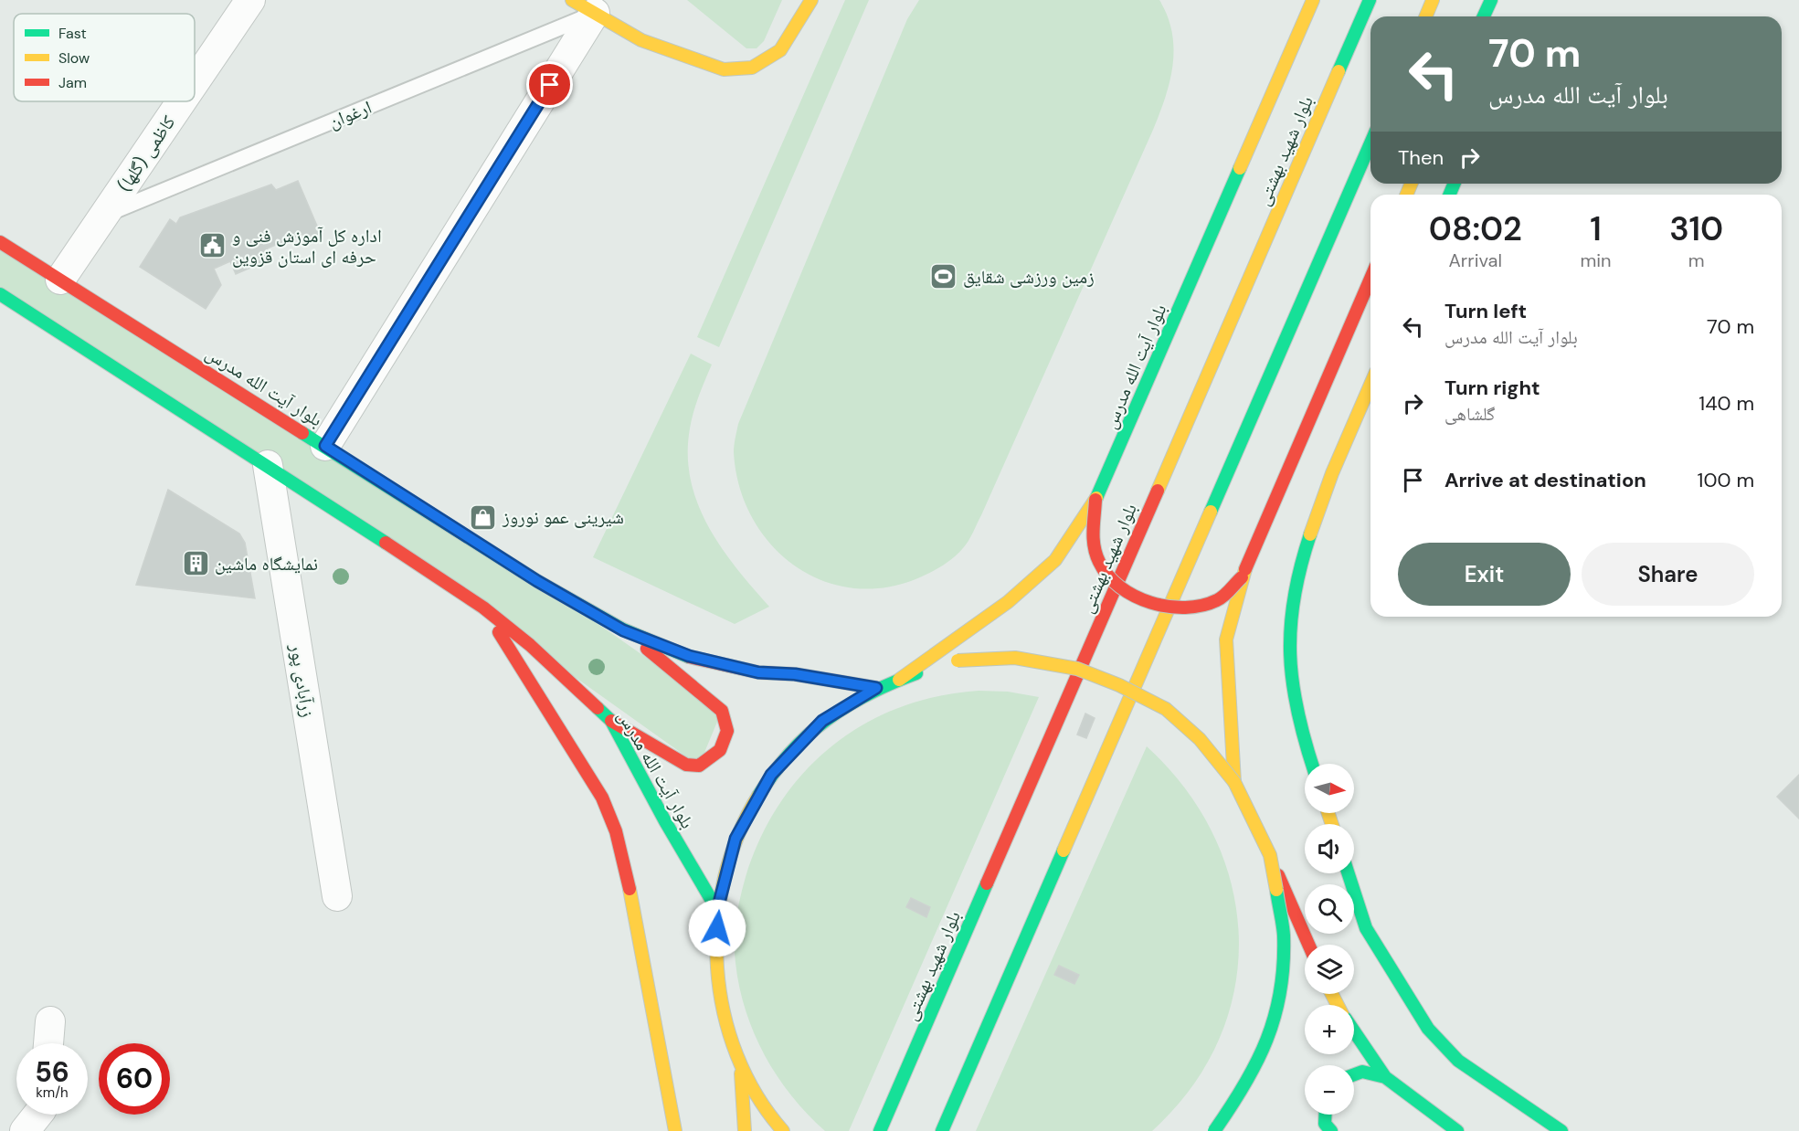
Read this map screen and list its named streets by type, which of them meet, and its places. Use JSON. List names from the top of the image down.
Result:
{
  "streets": {
    "main road": ["بلوار شهید بهشتی", "بلوار آیت الله مدرس"],
    "street": ["کاظمی (گلها)", "زرآبادی پور"],
    "lane": ["ارغوان"]
  },
  "crossings": [
    ["ارغوان", "کاظمی (گلها)"],
    ["کاظمی (گلها)", "بلوار آیت الله مدرس"],
    ["بلوار آیت الله مدرس", "زرآبادی پور"]
  ],
  "places": {
    "public building": ["اداره کل آموزش فنی و حرفه ای استان قزوین"],
    "sports": ["زمین ورزشی شقایق"],
    "shop": ["شیرینی عمو نوروز"],
    "building": ["نمایشگاه ماشین"]
  },
  "legend": ["Fast", "Slow", "Jam"],
  "north": "right",
  "page": {
    "turn": ["70 m", "بلوار آیت الله مدرس"],
    "then": "Then",
    "eta": [
      "08:02",
      "Arrival",
      "1",
      "min",
      "310",
      "m"
    ],
    "list": [
      {
        "name": "Turn left",
        "note": "بلوار آیت الله مدرس",
        "value": "70 m"
      },
      {
        "name": "Turn right",
        "note": "گلشاهی",
        "value": "140 m"
      },
      {
        "name": "Arrive at destination",
        "value": "100 m"
      }
    ],
    "buttons": ["Exit", "Share"],
    "map_buttons": ["+", "−"],
    "speed": "56 km/h",
    "limit": "60"
  }
}
